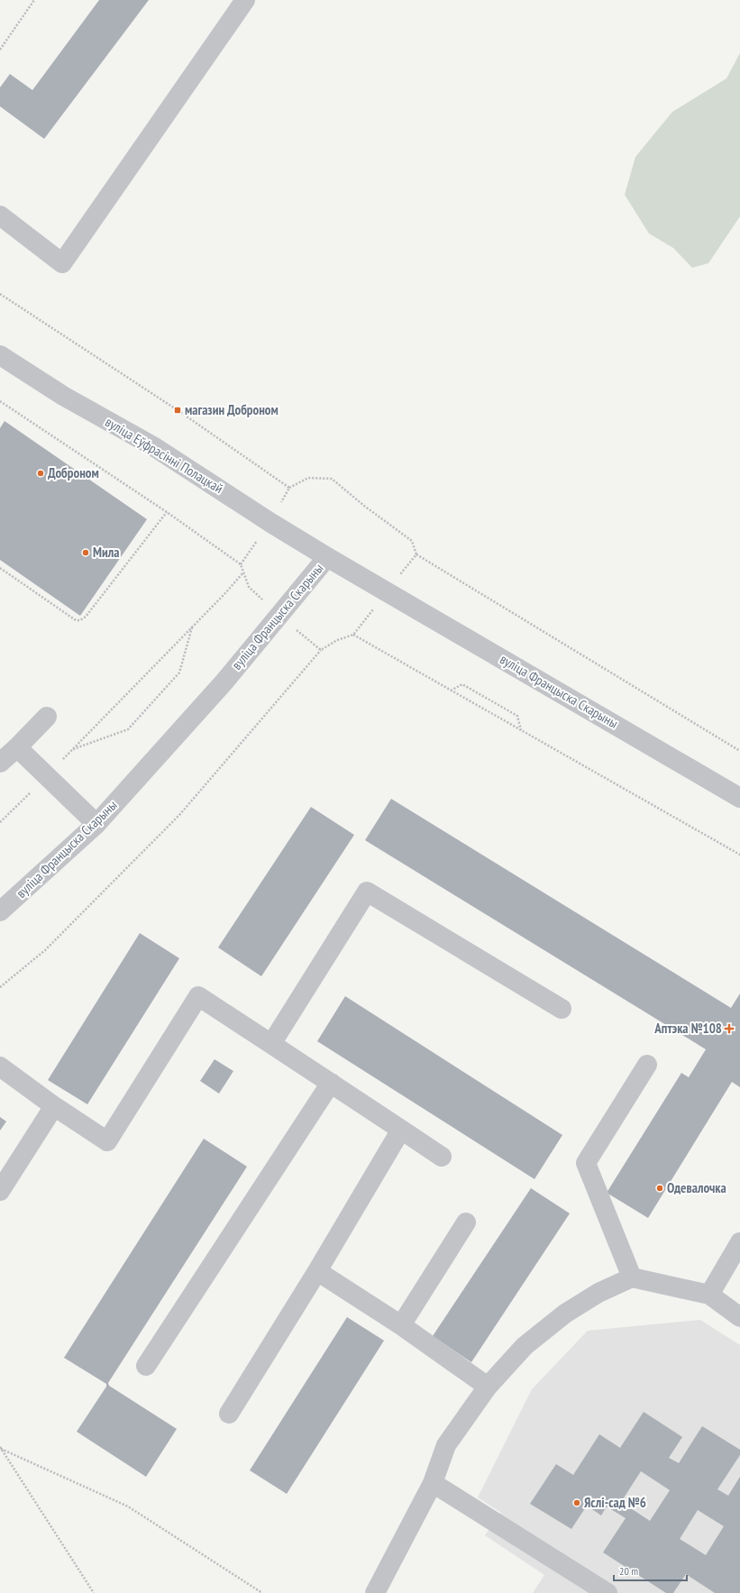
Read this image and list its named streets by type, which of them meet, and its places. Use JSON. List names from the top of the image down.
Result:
{
  "streets": {
    "street": ["вуліца Еўфрасінні Полацкай", "вуліца Францыска Скарыны"]
  },
  "crossings": [
    ["вуліца Еўфрасінні Полацкай", "вуліца Францыска Скарыны"]
  ],
  "places": {
    "transit": ["магазин Доброном"],
    "other": [
      "Доброном",
      "Мила",
      "Одевалочка",
      "Яслі-сад №6"
    ],
    "health": ["Аптэка №108"]
  },
  "scale_bar": "20 m"
}
